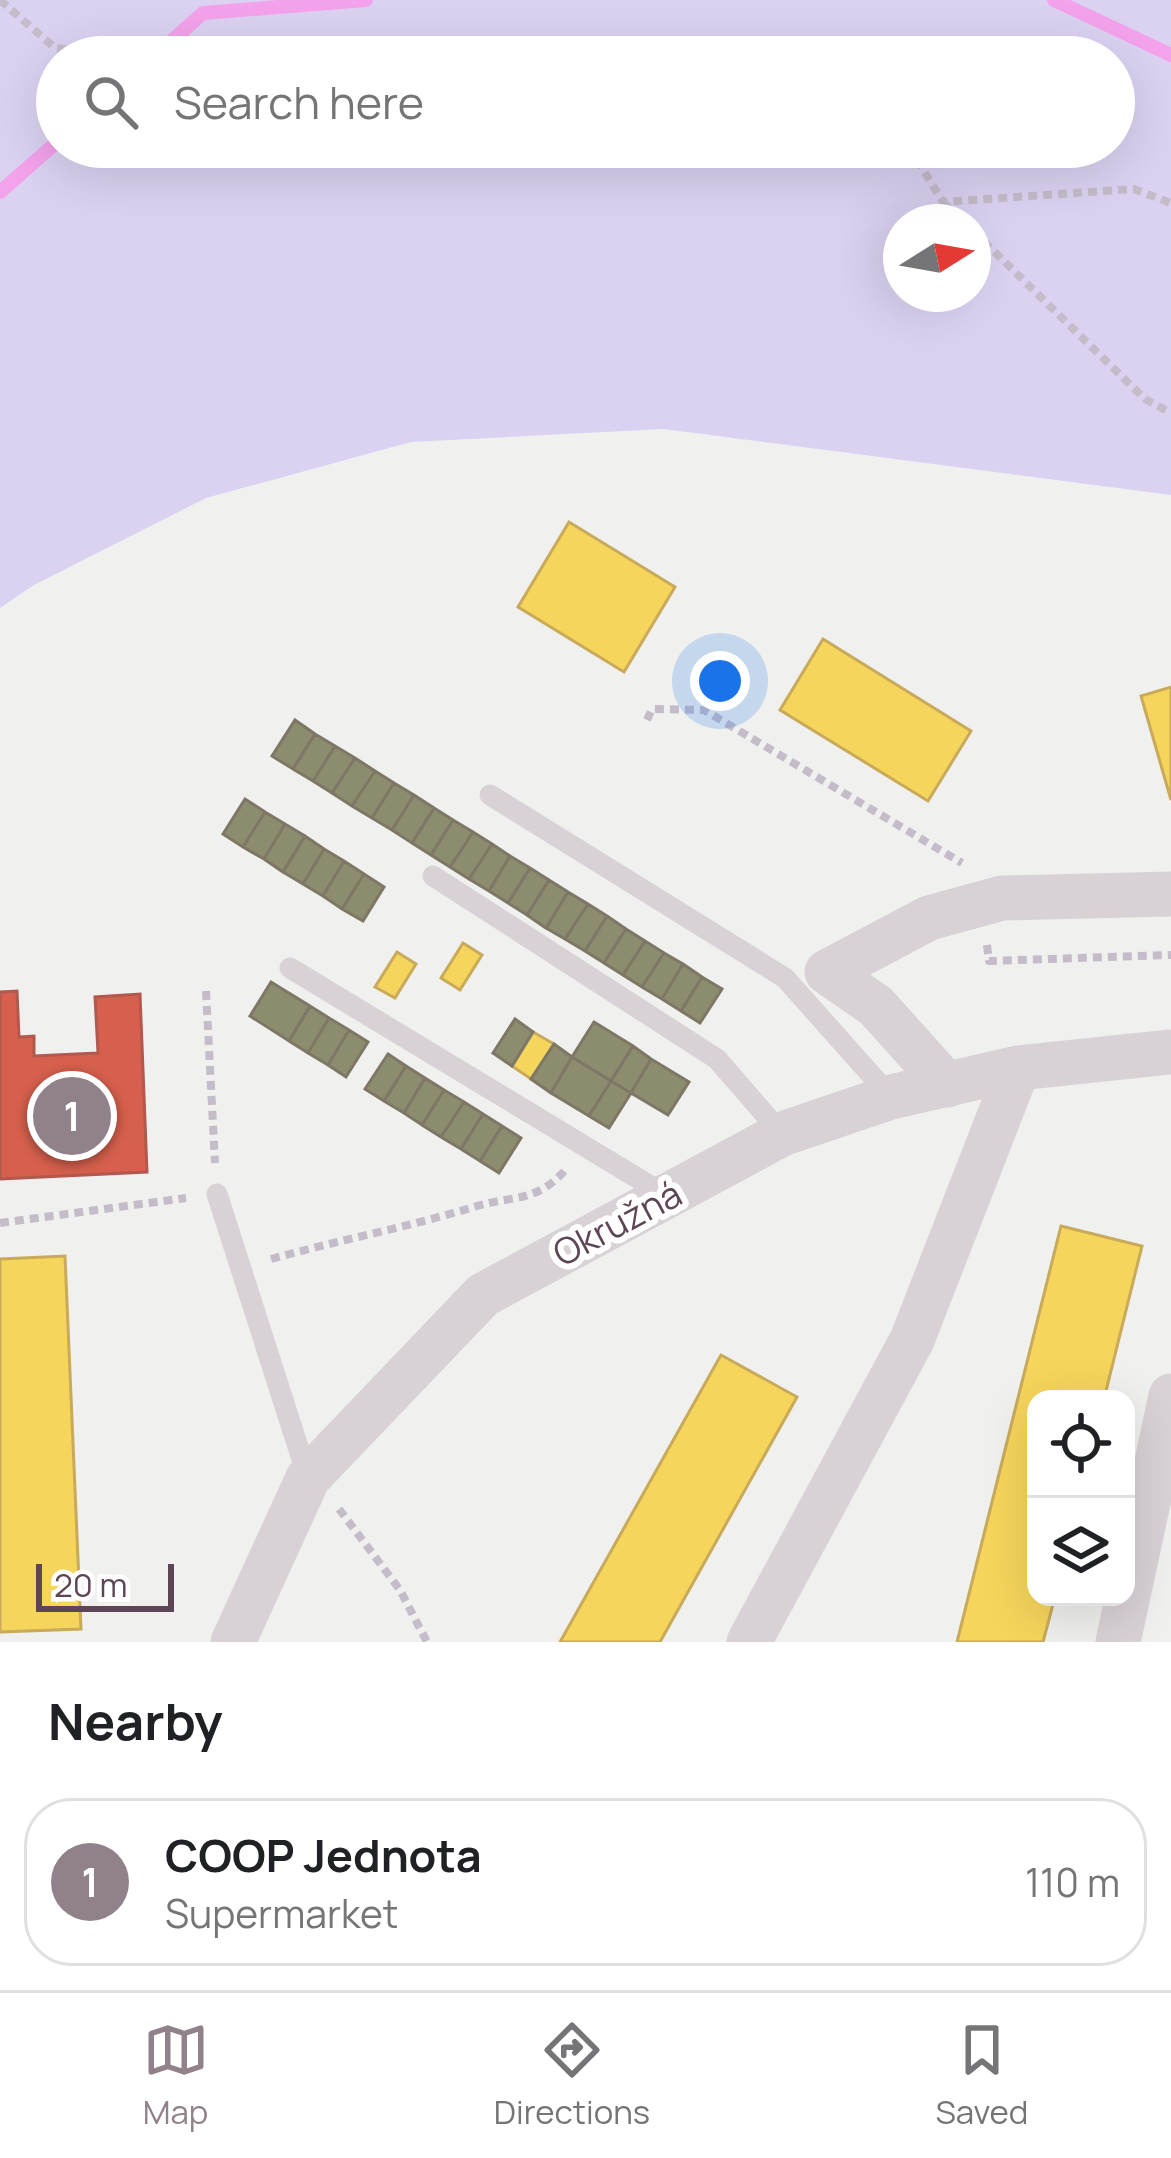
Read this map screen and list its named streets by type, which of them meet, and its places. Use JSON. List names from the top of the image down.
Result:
{
  "streets": {
    "street": ["Okružná"]
  },
  "scale_bar": "20 m",
  "north": "right",
  "page": {
    "search": "Search here",
    "pins": "1",
    "scale": "20 m",
    "heading": "Nearby",
    "list": [
      {
        "mark": "1",
        "name": "COOP Jednota",
        "note": "Supermarket",
        "value": "110 m"
      }
    ],
    "nav": ["Map", "Directions", "Saved"]
  }
}
